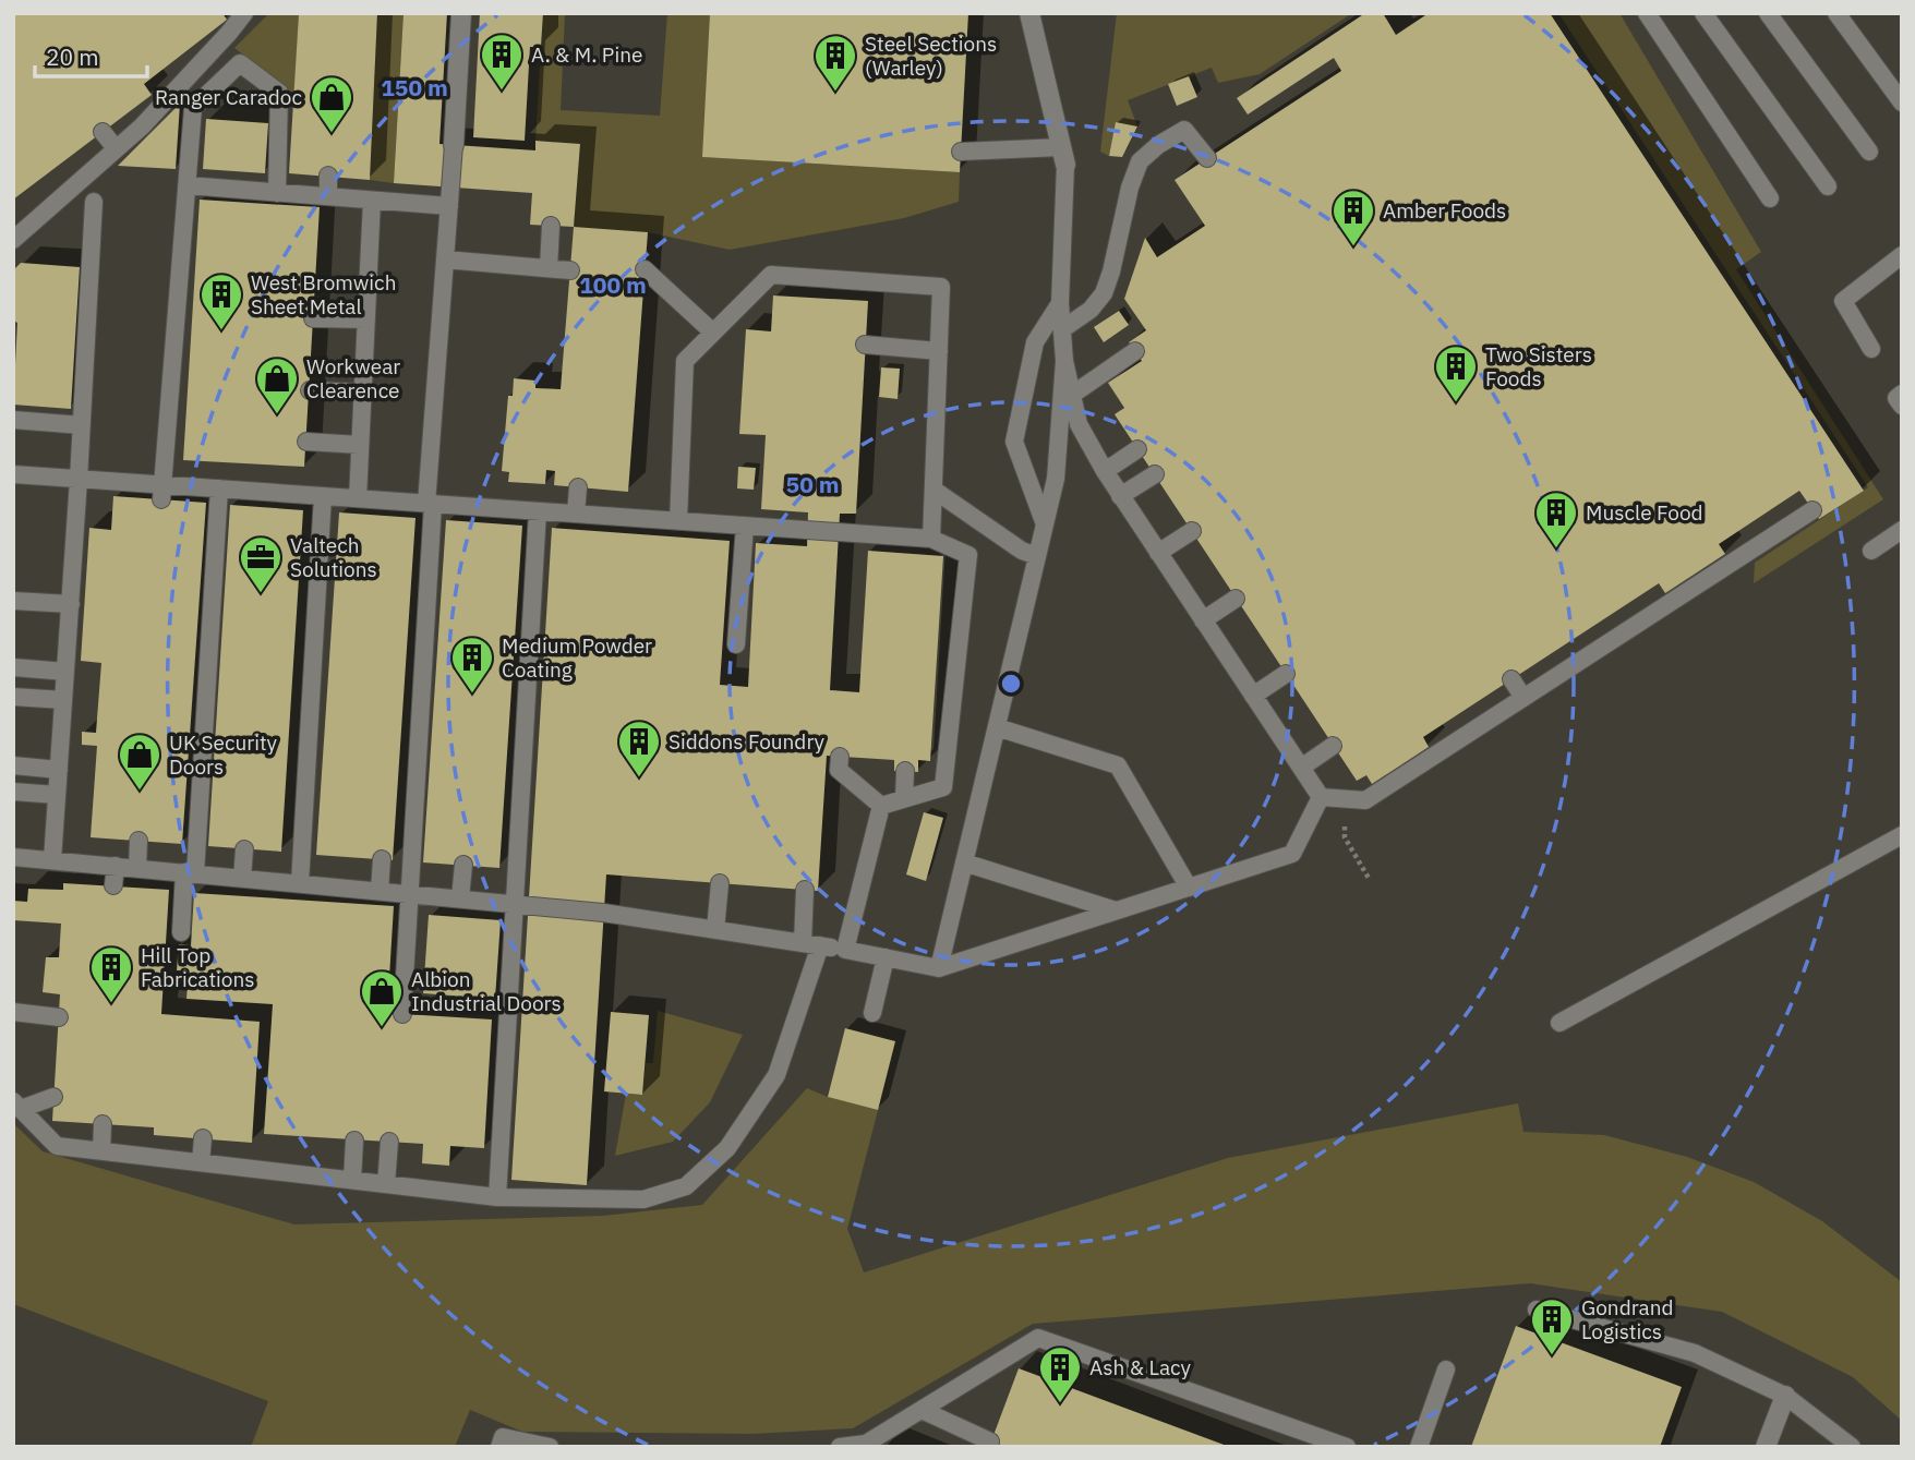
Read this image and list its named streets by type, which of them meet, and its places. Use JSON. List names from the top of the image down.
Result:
{
  "places": {
    "building": [
      "A. & M. Pine",
      "Steel Sections (Warley)",
      "Amber Foods",
      "West Bromwich Sheet Metal",
      "Two Sisters Foods",
      "Muscle Food",
      "Medium Powder Coating",
      "Siddons Foundry",
      "Hill Top Fabrications",
      "Gondrand Logistics",
      "Ash & Lacy"
    ],
    "shop": [
      "Ranger Caradoc",
      "Workwear Clearence",
      "UK Security Doors",
      "Albion Industrial Doors"
    ],
    "office": ["Valtech Solutions"]
  },
  "scale_bar": "20 m",
  "rings": ["150 m", "100 m", "50 m"]
}
